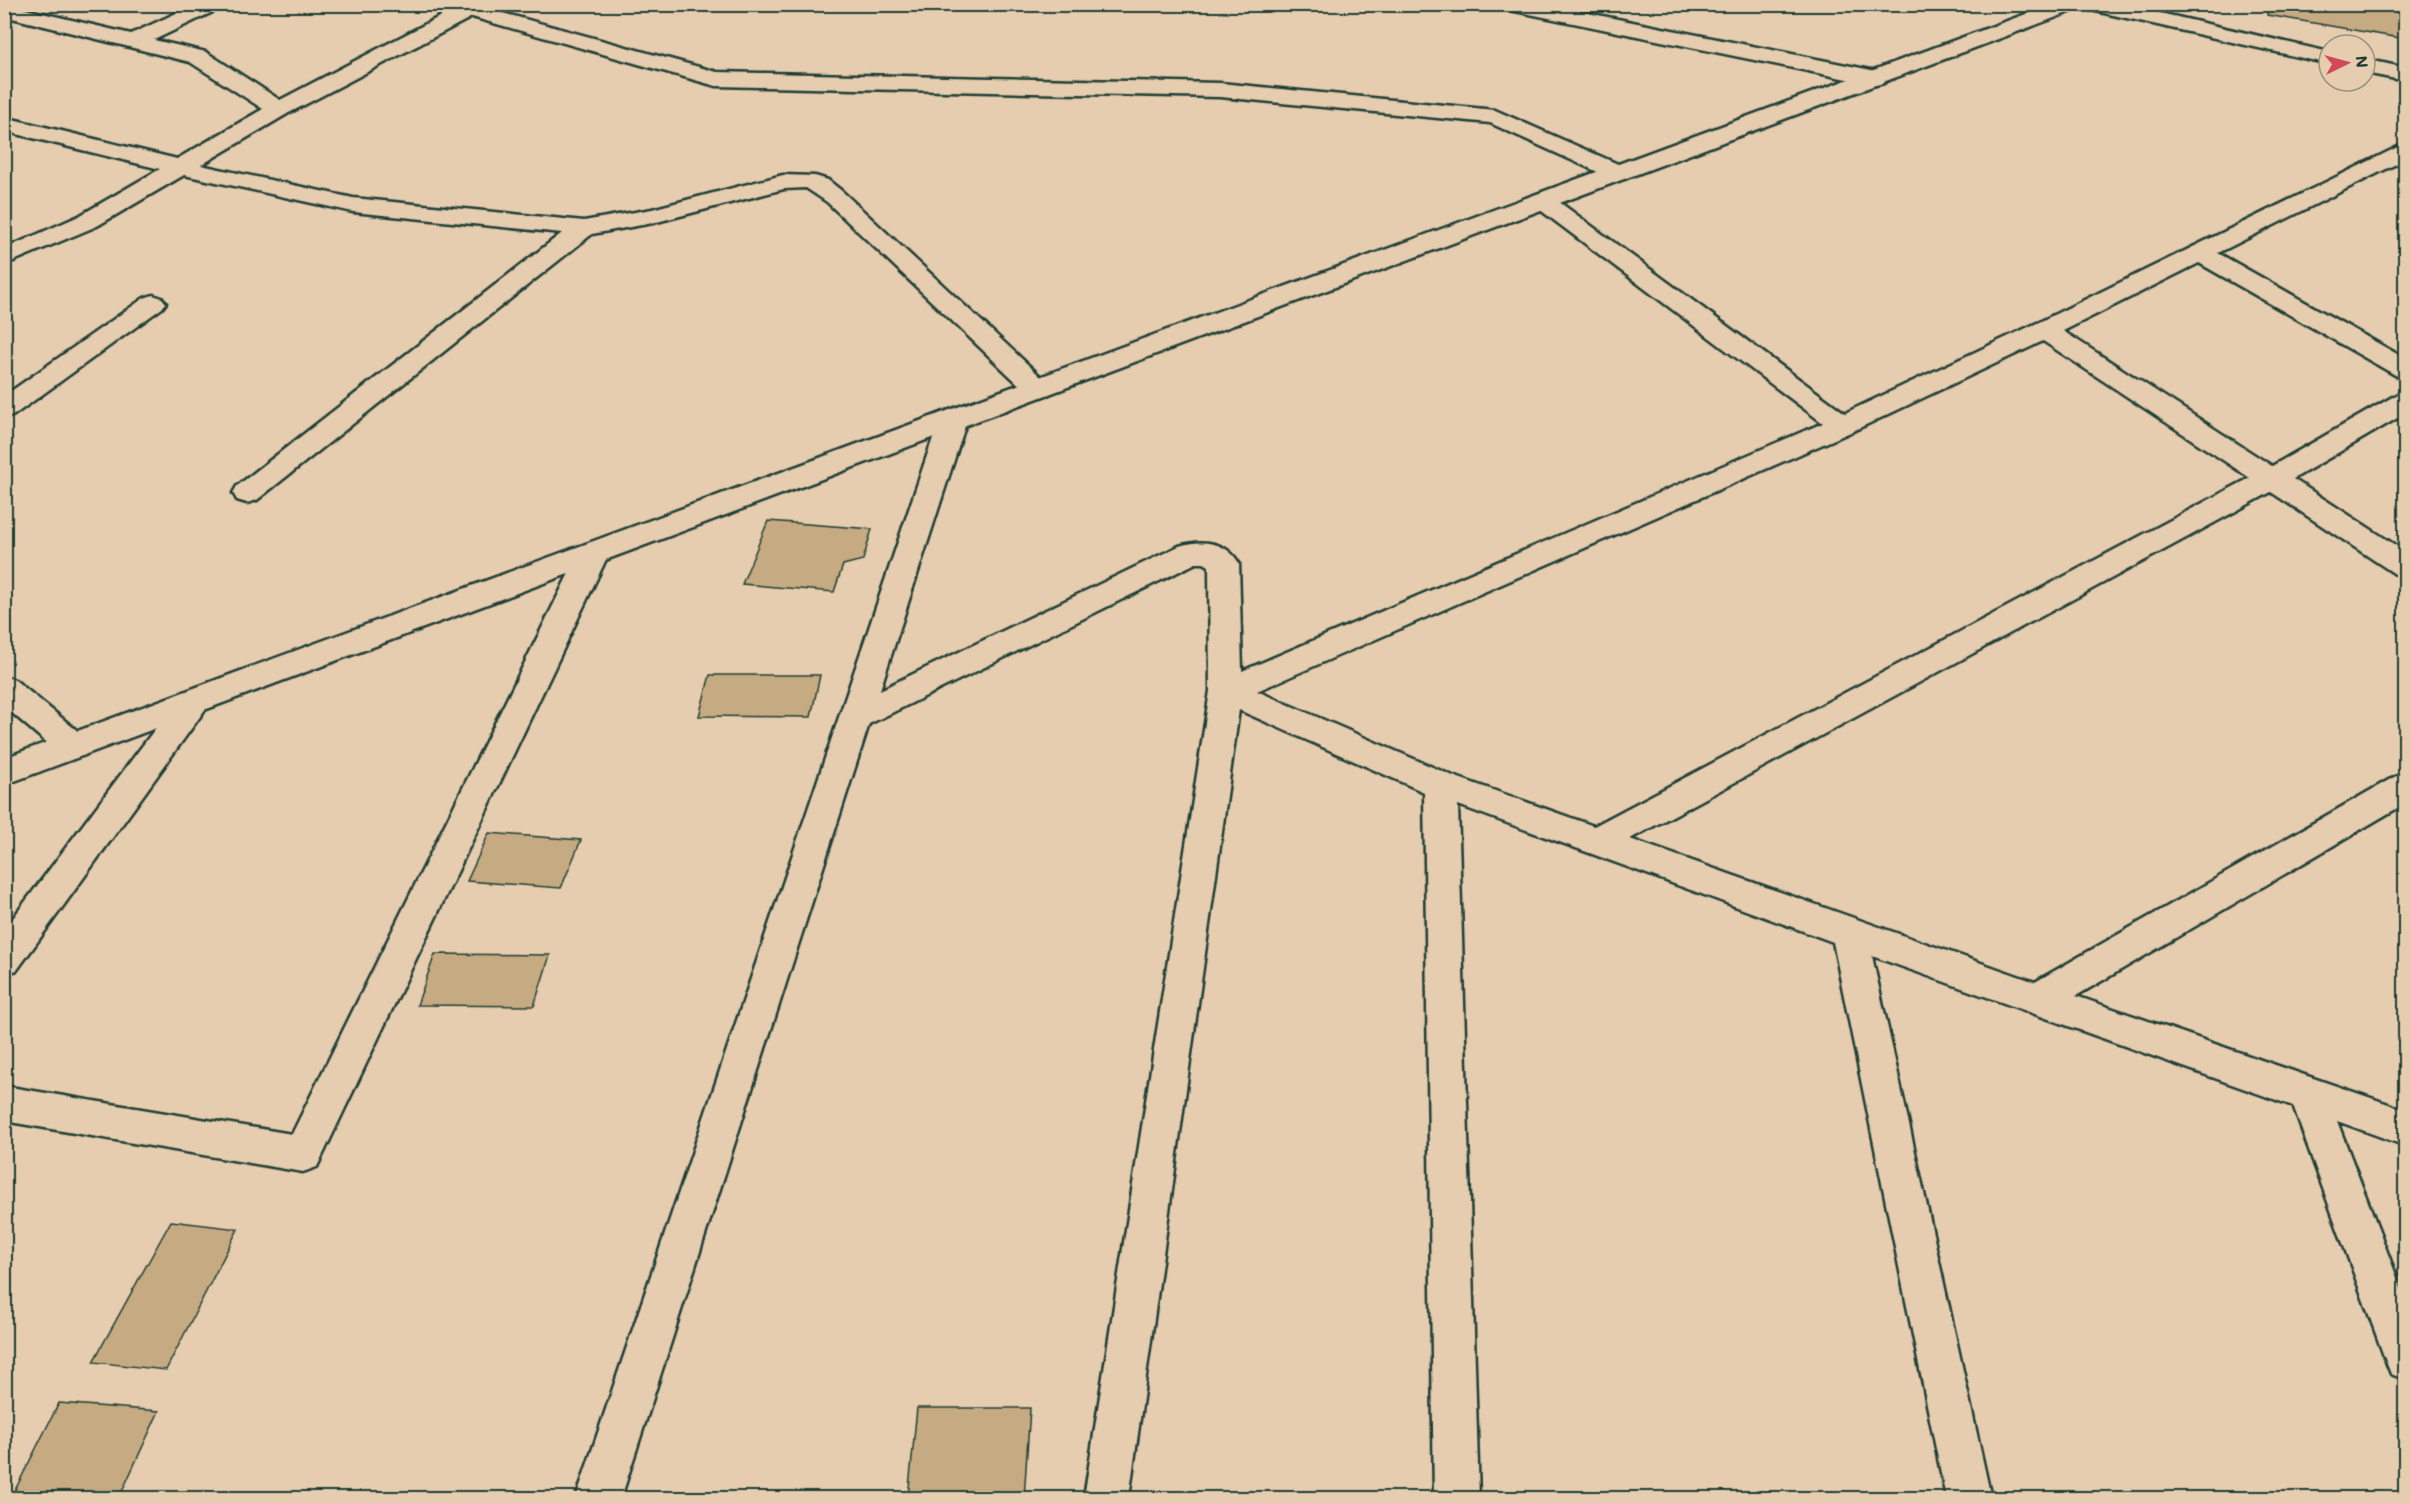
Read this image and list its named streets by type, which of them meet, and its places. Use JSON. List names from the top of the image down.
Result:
{
  "north": "right"
}
